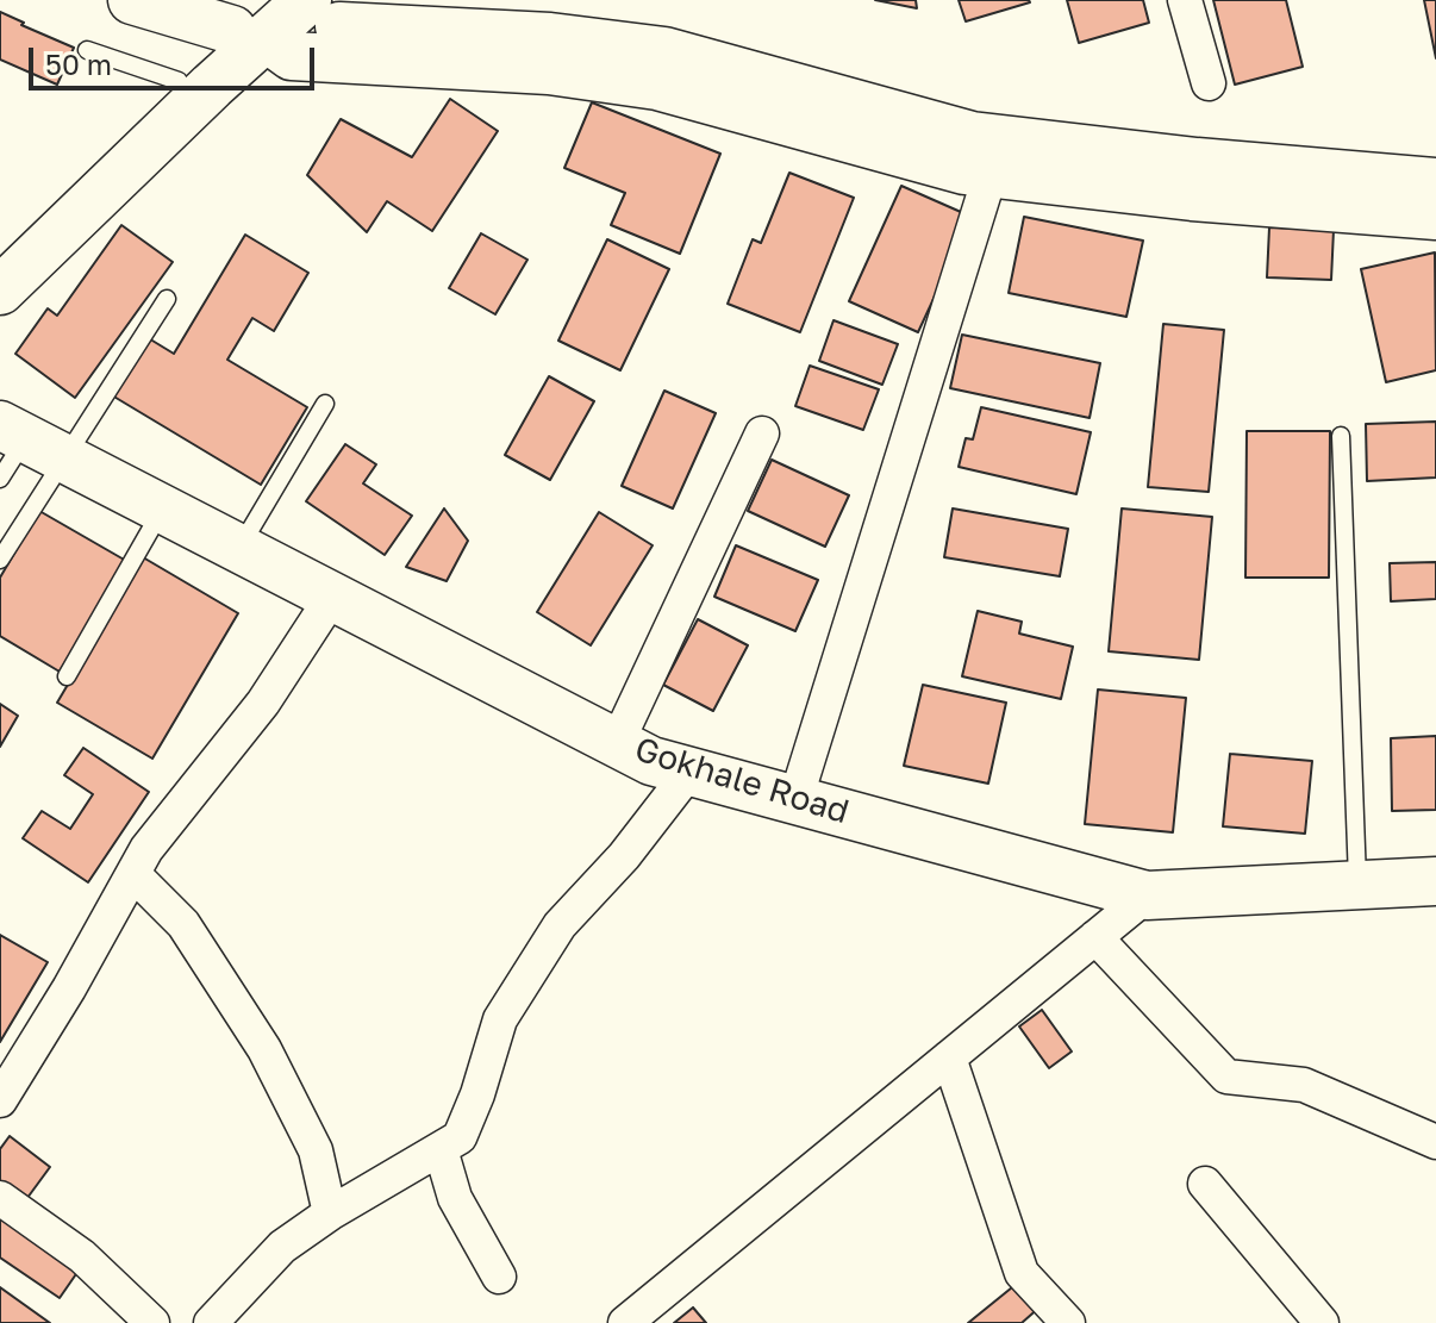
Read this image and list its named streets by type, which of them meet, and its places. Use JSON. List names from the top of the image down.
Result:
{
  "streets": {
    "street": ["Gokhale Road"]
  },
  "scale_bar": "50 m"
}
